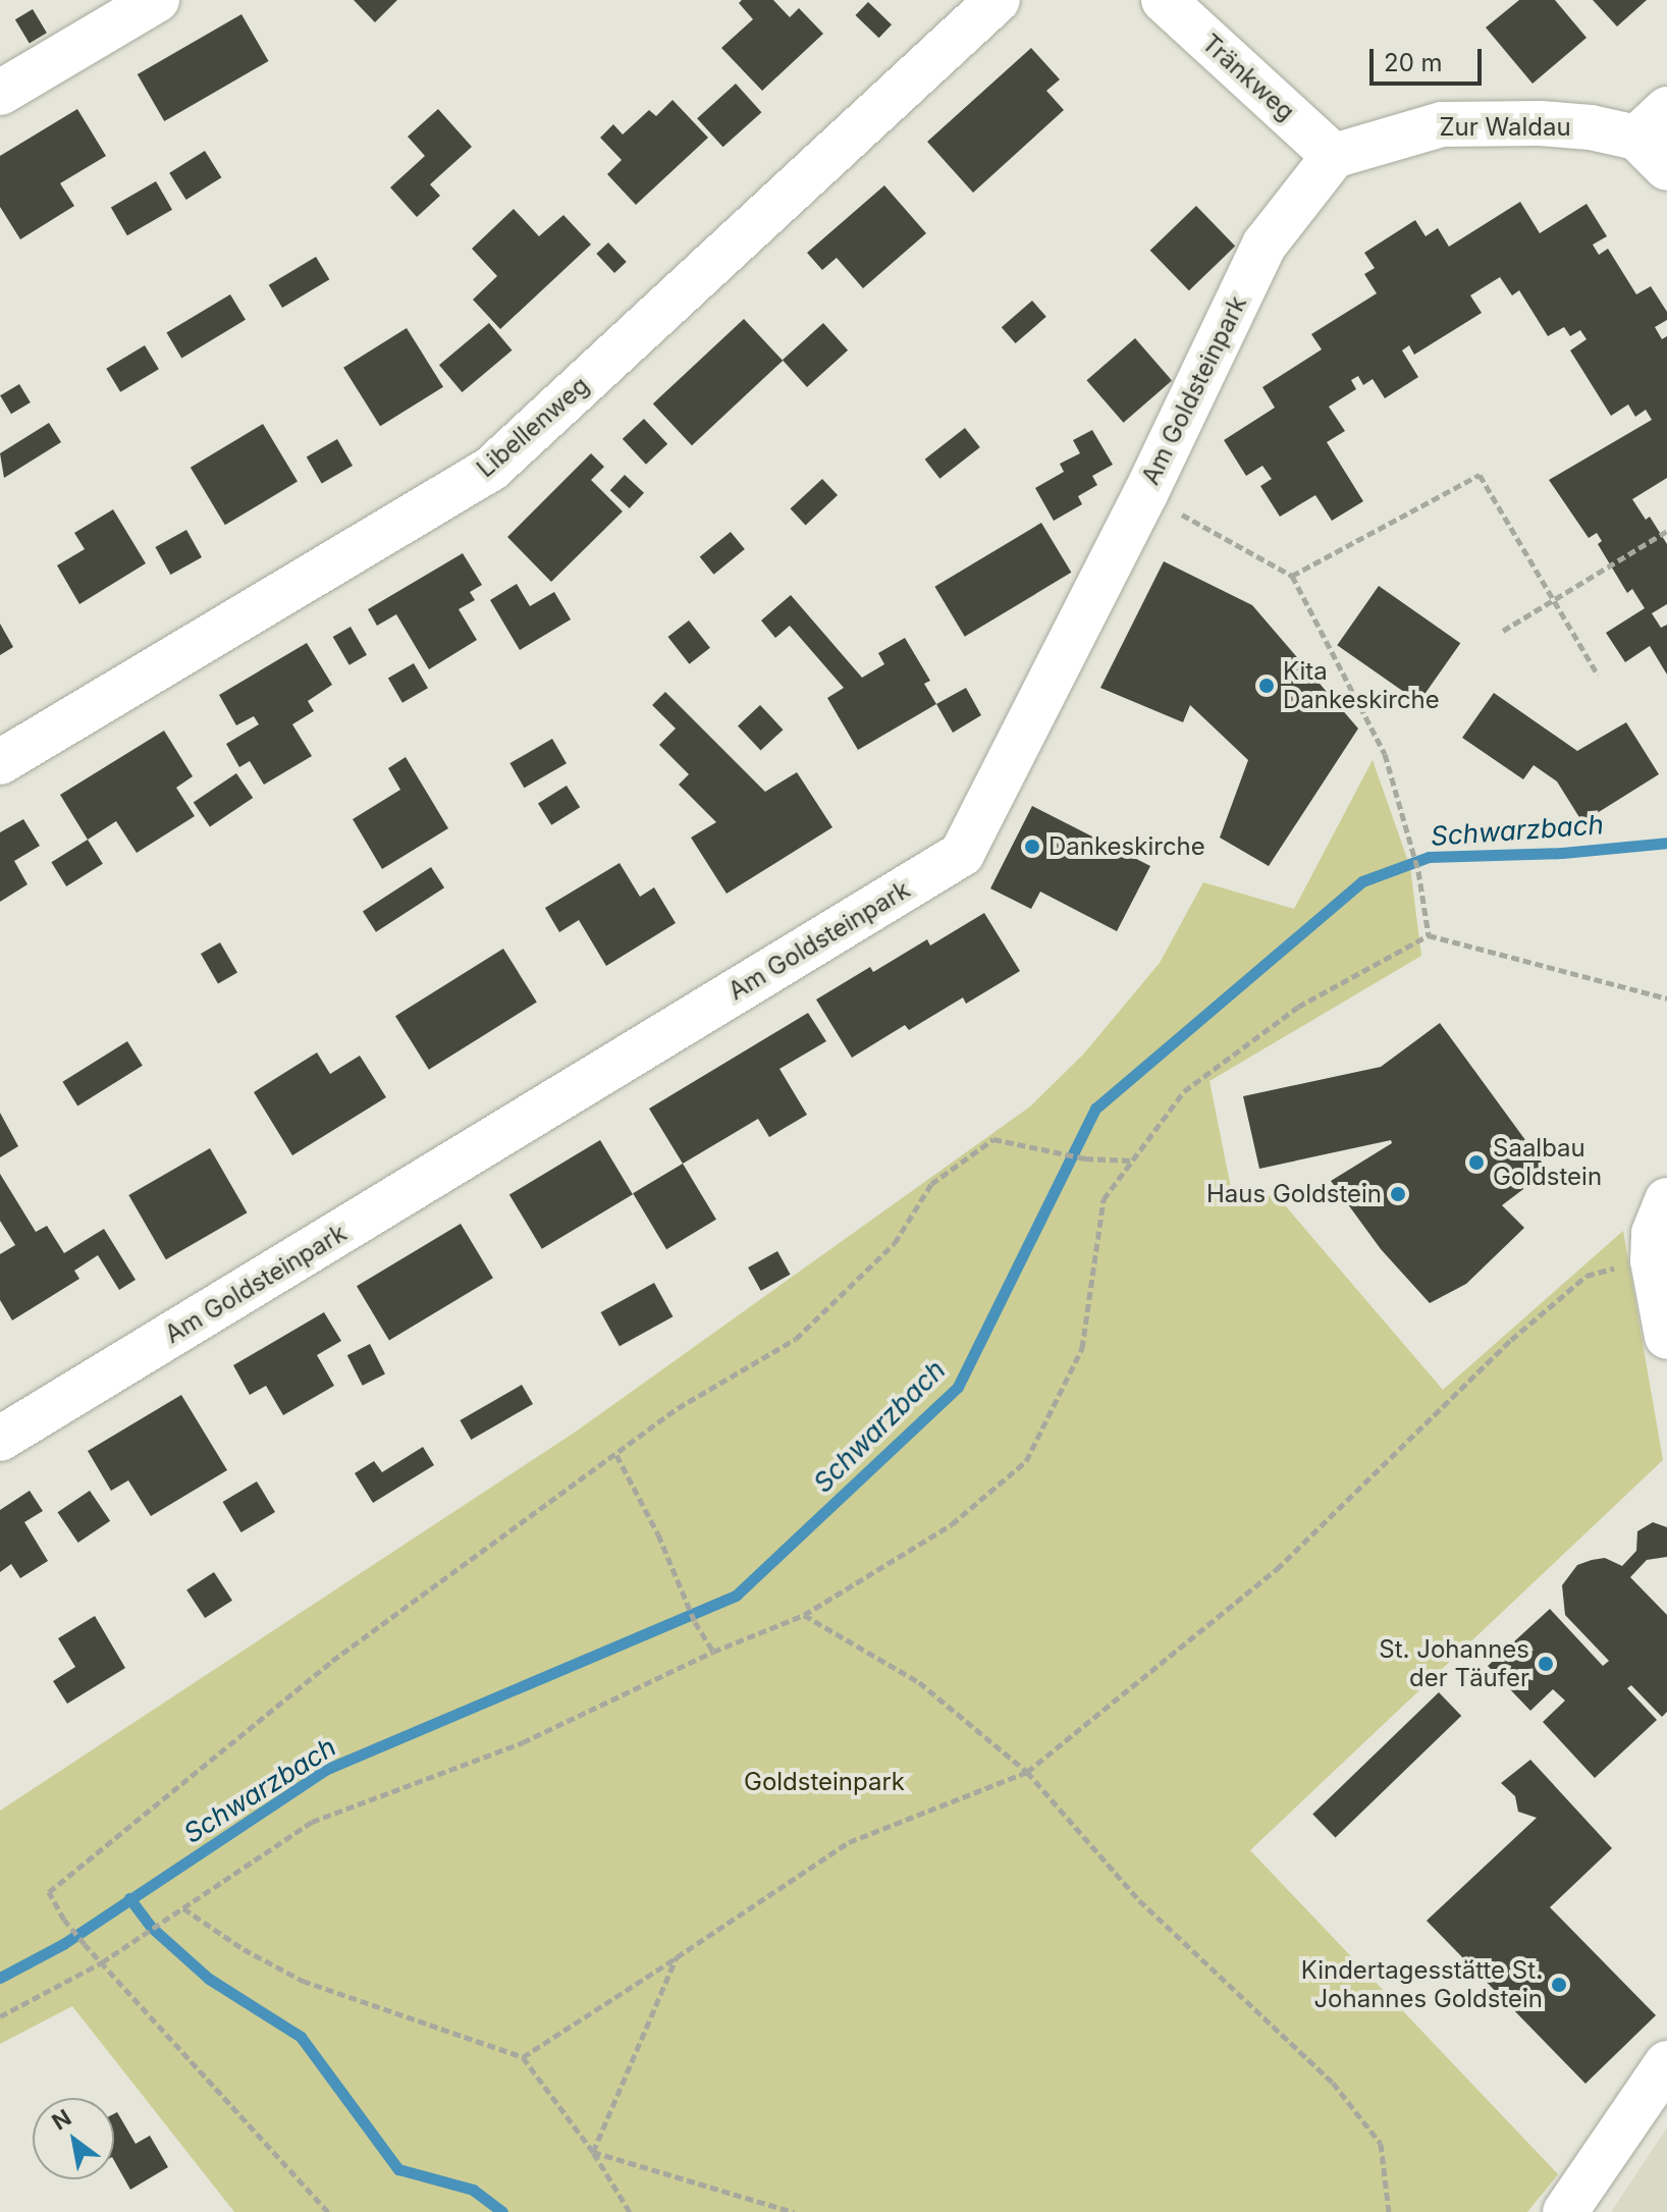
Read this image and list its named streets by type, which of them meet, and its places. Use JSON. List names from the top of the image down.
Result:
{
  "streets": {
    "street": [
      "Tränkweg",
      "Zur Waldau",
      "Am Goldsteinpark",
      "Libellenweg"
    ]
  },
  "crossings": [
    ["Tränkweg", "Zur Waldau"],
    ["Tränkweg", "Am Goldsteinpark"],
    ["Zur Waldau", "Am Goldsteinpark"]
  ],
  "water": ["Schwarzbach"],
  "parks": ["Goldsteinpark"],
  "places": [
    "Kita Dankeskirche",
    "Dankeskirche",
    "Saalbau Goldstein",
    "Haus Goldstein",
    "St. Johannes der Täufer",
    "Kindertagesstätte St. Johannes Goldstein"
  ],
  "scale_bar": "20 m",
  "north": "top left"
}
